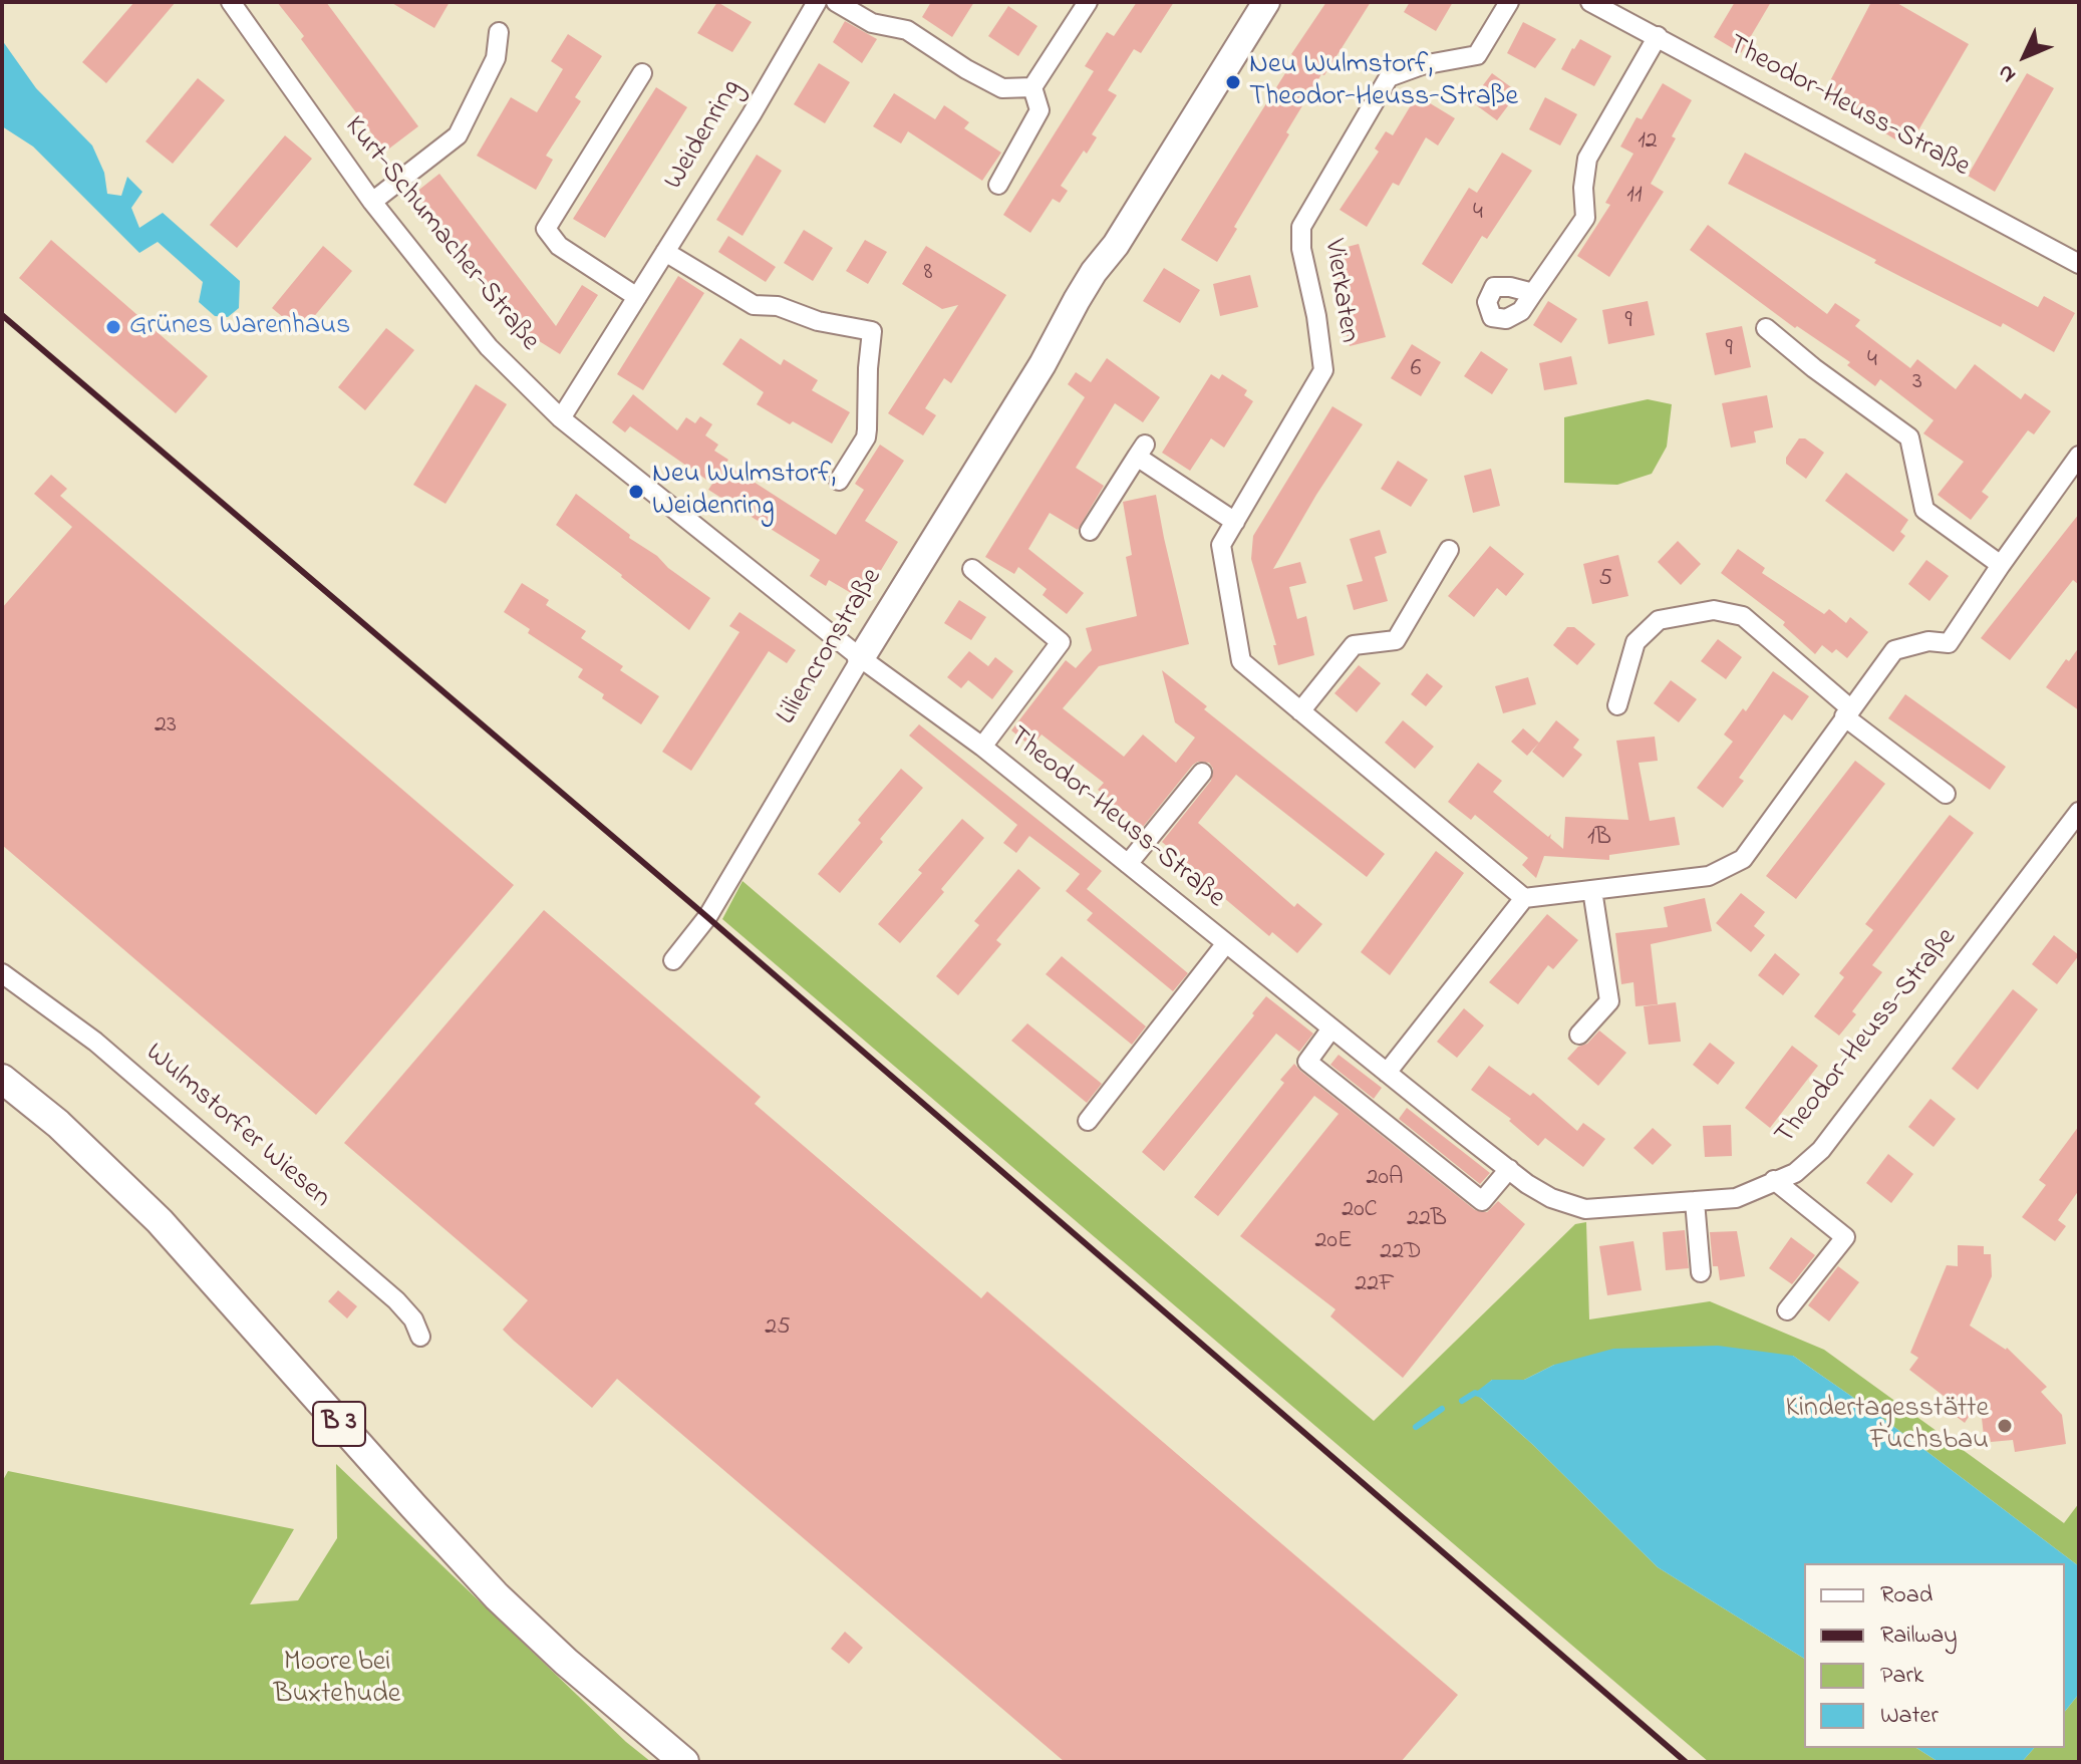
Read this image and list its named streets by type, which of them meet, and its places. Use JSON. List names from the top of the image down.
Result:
{
  "streets": {
    "main road": ["B 3"],
    "street": [
      "Theodor-Heuss-Straße",
      "Weidenring",
      "Kurt-Schumacher-Straße",
      "Vierkaten",
      "Liliencronstraße",
      "Wulmstorfer Wiesen"
    ]
  },
  "crossings": [
    ["Theodor-Heuss-Straße", "Kurt-Schumacher-Straße"],
    ["Theodor-Heuss-Straße", "Liliencronstraße"],
    ["Weidenring", "Kurt-Schumacher-Straße"],
    ["Kurt-Schumacher-Straße", "Liliencronstraße"]
  ],
  "parks": ["Moore bei Buxtehude"],
  "places": [
    "Neu Wulmstorf, Theodor-Heuss-Straße",
    "Grünes Warenhaus",
    "Neu Wulmstorf, Weidenring",
    "Kindertagesstätte Fuchsbau"
  ],
  "house_numbers": [
    "12",
    "11",
    "4",
    "8",
    "9",
    "9",
    "4",
    "6",
    "3",
    "5",
    "23",
    "1B",
    "20A",
    "20C",
    "22B",
    "20E",
    "22D",
    "22F",
    "25"
  ],
  "legend": [
    "Road",
    "Railway",
    "Park",
    "Water"
  ],
  "north": "bottom left"
}
